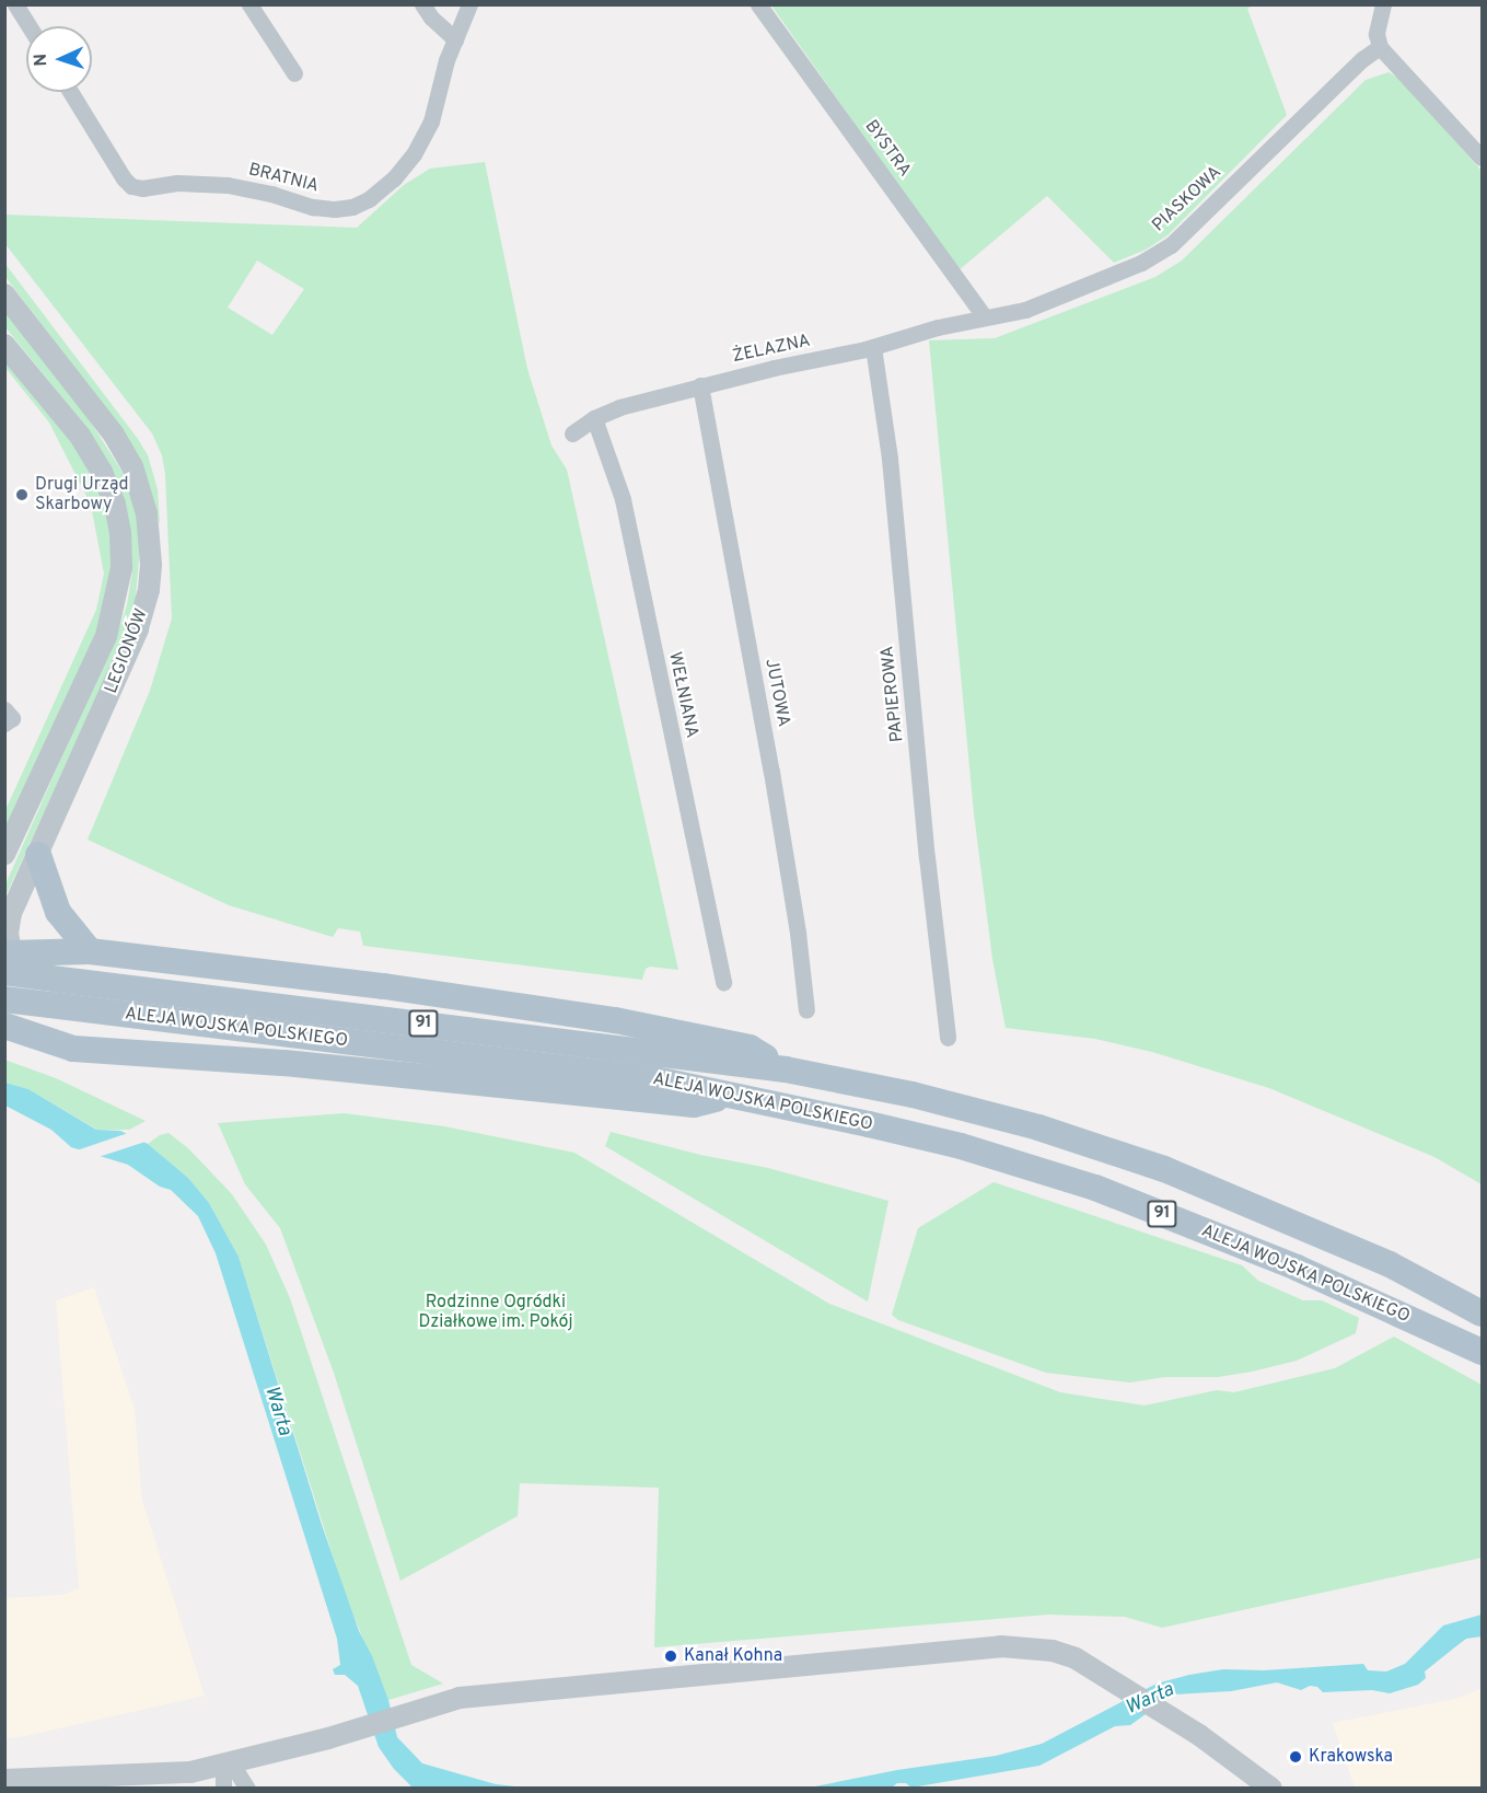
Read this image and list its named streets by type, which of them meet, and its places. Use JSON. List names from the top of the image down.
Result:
{
  "streets": {
    "main road": ["91", "ALEJA WOJSKA POLSKIEGO"],
    "street": [
      "BYSTRA",
      "BRATNIA",
      "PIASKOWA",
      "ŻELAZNA",
      "LEGIONÓW",
      "JUTOWA",
      "PAPIEROWA",
      "WEŁNIANA"
    ]
  },
  "crossings": [
    ["BYSTRA", "PIASKOWA"],
    ["BYSTRA", "ŻELAZNA"],
    ["PIASKOWA", "ŻELAZNA"],
    ["ŻELAZNA", "JUTOWA"],
    ["ŻELAZNA", "PAPIEROWA"],
    ["ŻELAZNA", "WEŁNIANA"],
    ["LEGIONÓW", "ALEJA WOJSKA POLSKIEGO"]
  ],
  "water": ["Warta"],
  "parks": ["Rodzinne Ogródki Działkowe im. Pokój"],
  "places": ["Drugi Urząd Skarbowy", "Kanał Kohna", "Krakowska"],
  "north": "left"
}
